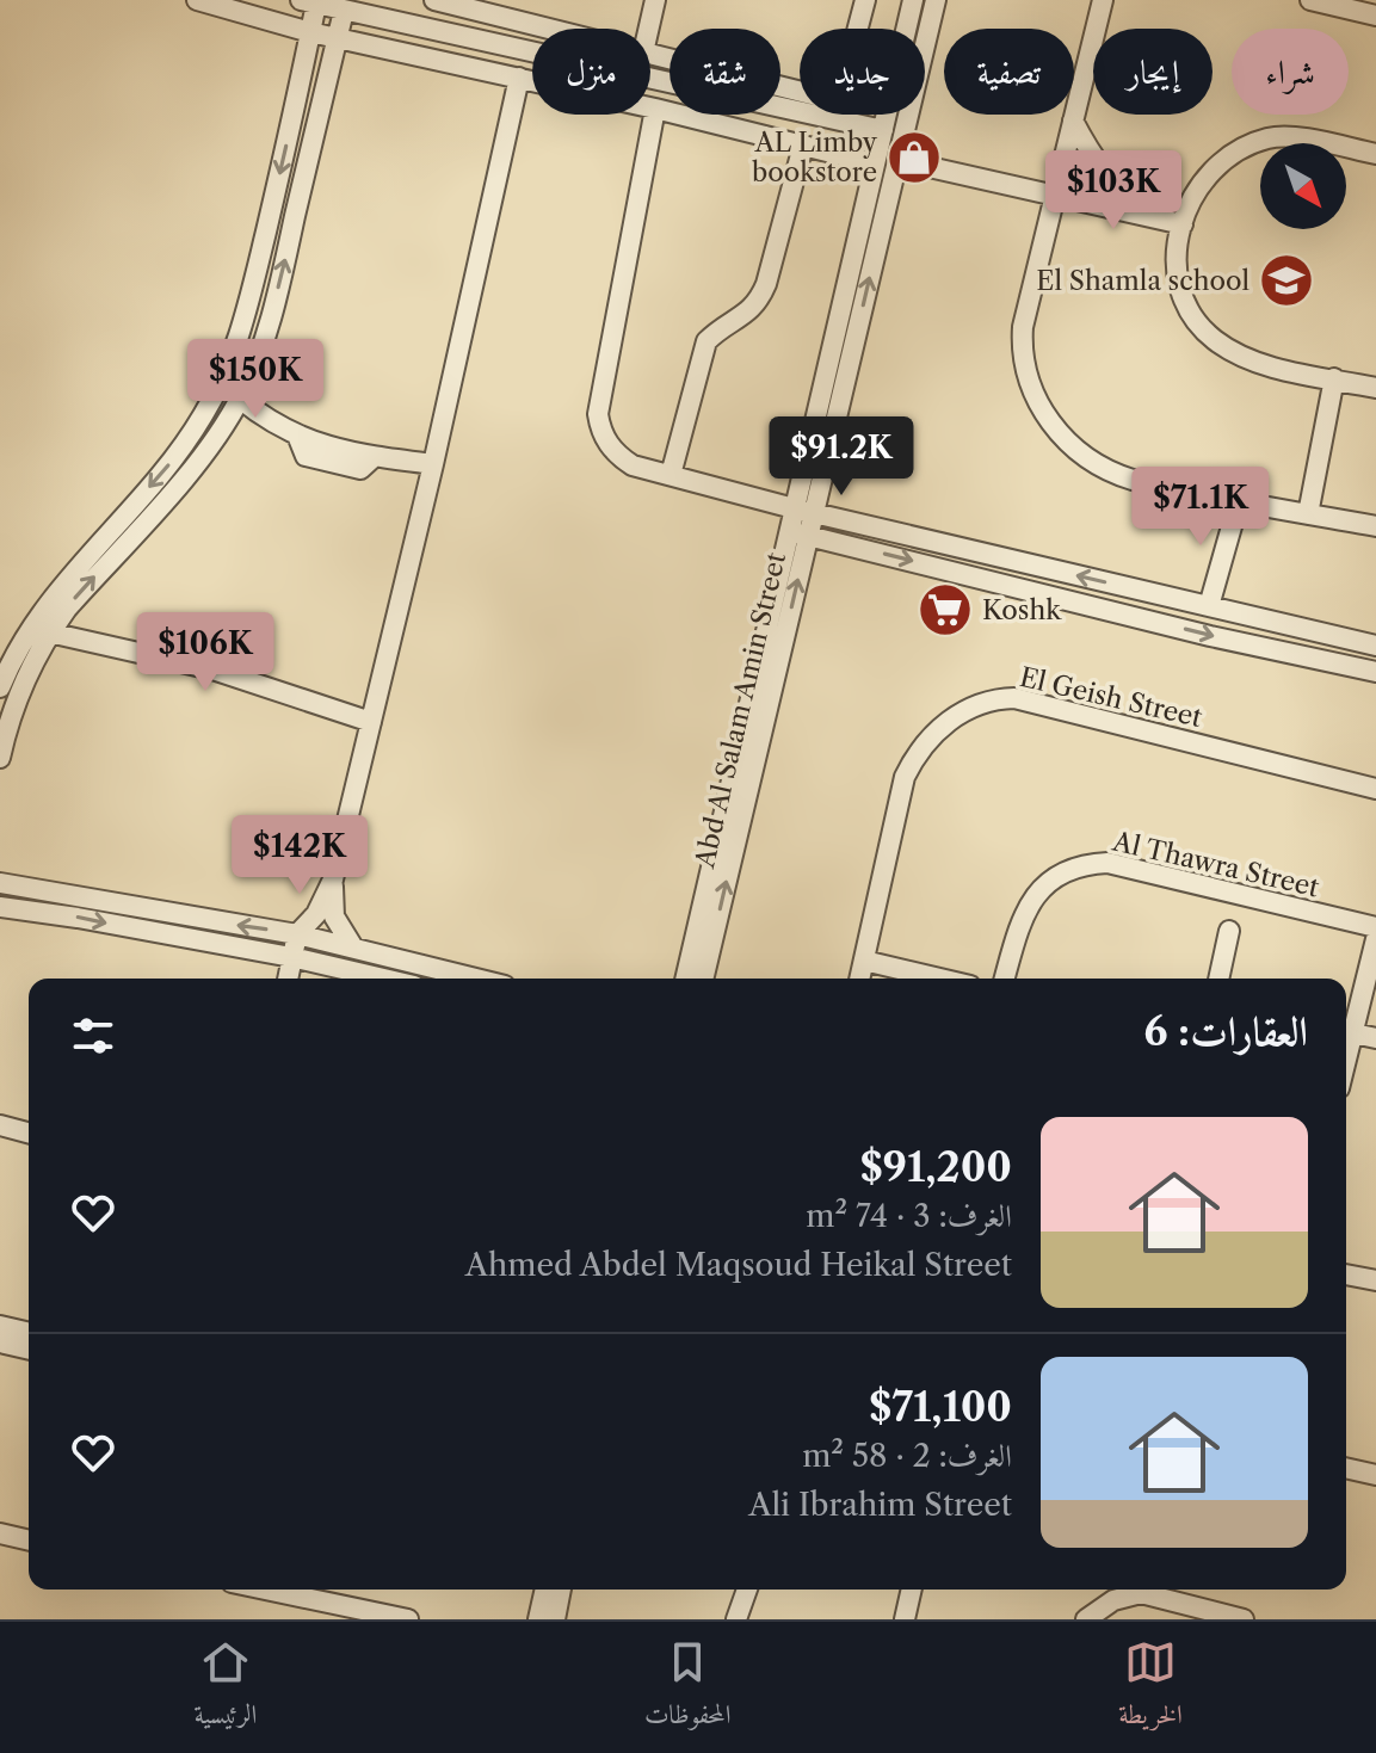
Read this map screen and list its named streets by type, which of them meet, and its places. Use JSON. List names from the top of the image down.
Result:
{
  "streets": {
    "street": ["El Geish Street", "Abd Al Salam Amin Street", "Al Thawra Street"]
  },
  "places": {
    "shop": ["AL Limby bookstore"],
    "school or university": ["El Shamla school"],
    "supermarket": ["Koshk"]
  },
  "north": "bottom right",
  "page": {
    "chip": [
      "شراء",
      "إيجار",
      "تصفية",
      "جديد",
      "شقة",
      "منزل"
    ],
    "price": [
      "$103K",
      "$150K",
      "$91.2K",
      "$71.1K",
      "$106K",
      "$142K"
    ],
    "heading": "العقارات: 6",
    "list": [
      {
        "name": "$91,200",
        "note": "الغرف: 3 · 74 m² · Ahmed Abdel Maqsoud Heikal Street"
      },
      {
        "name": "$71,100",
        "note": "الغرف: 2 · 58 m² · Ali Ibrahim Street"
      }
    ],
    "tabs": ["الخريطة", "المحفوظات", "الرئيسية"]
  }
}
